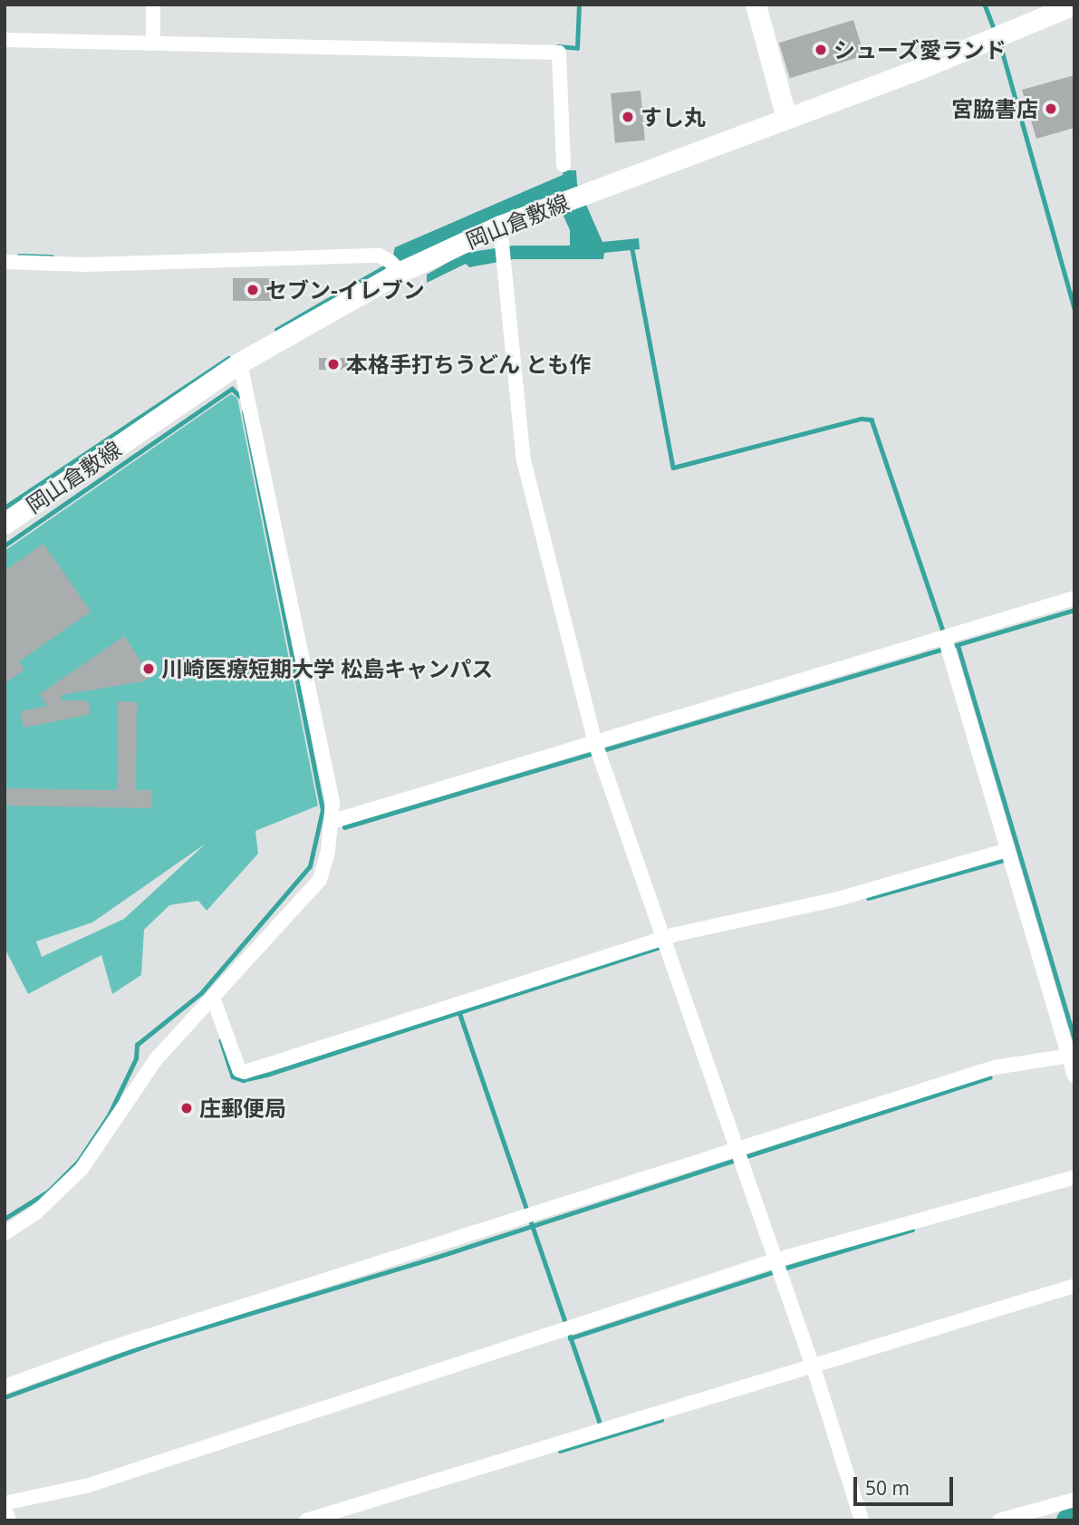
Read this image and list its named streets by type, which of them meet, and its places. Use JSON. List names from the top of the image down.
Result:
{
  "streets": {
    "main road": ["岡山倉敷線"]
  },
  "places": [
    "シューズ愛ランド",
    "宮脇書店",
    "すし丸",
    "セブン-イレブン",
    "本格手打ちうどん とも作",
    "川崎医療短期大学 松島キャンパス",
    "庄郵便局"
  ],
  "scale_bar": "50 m"
}
